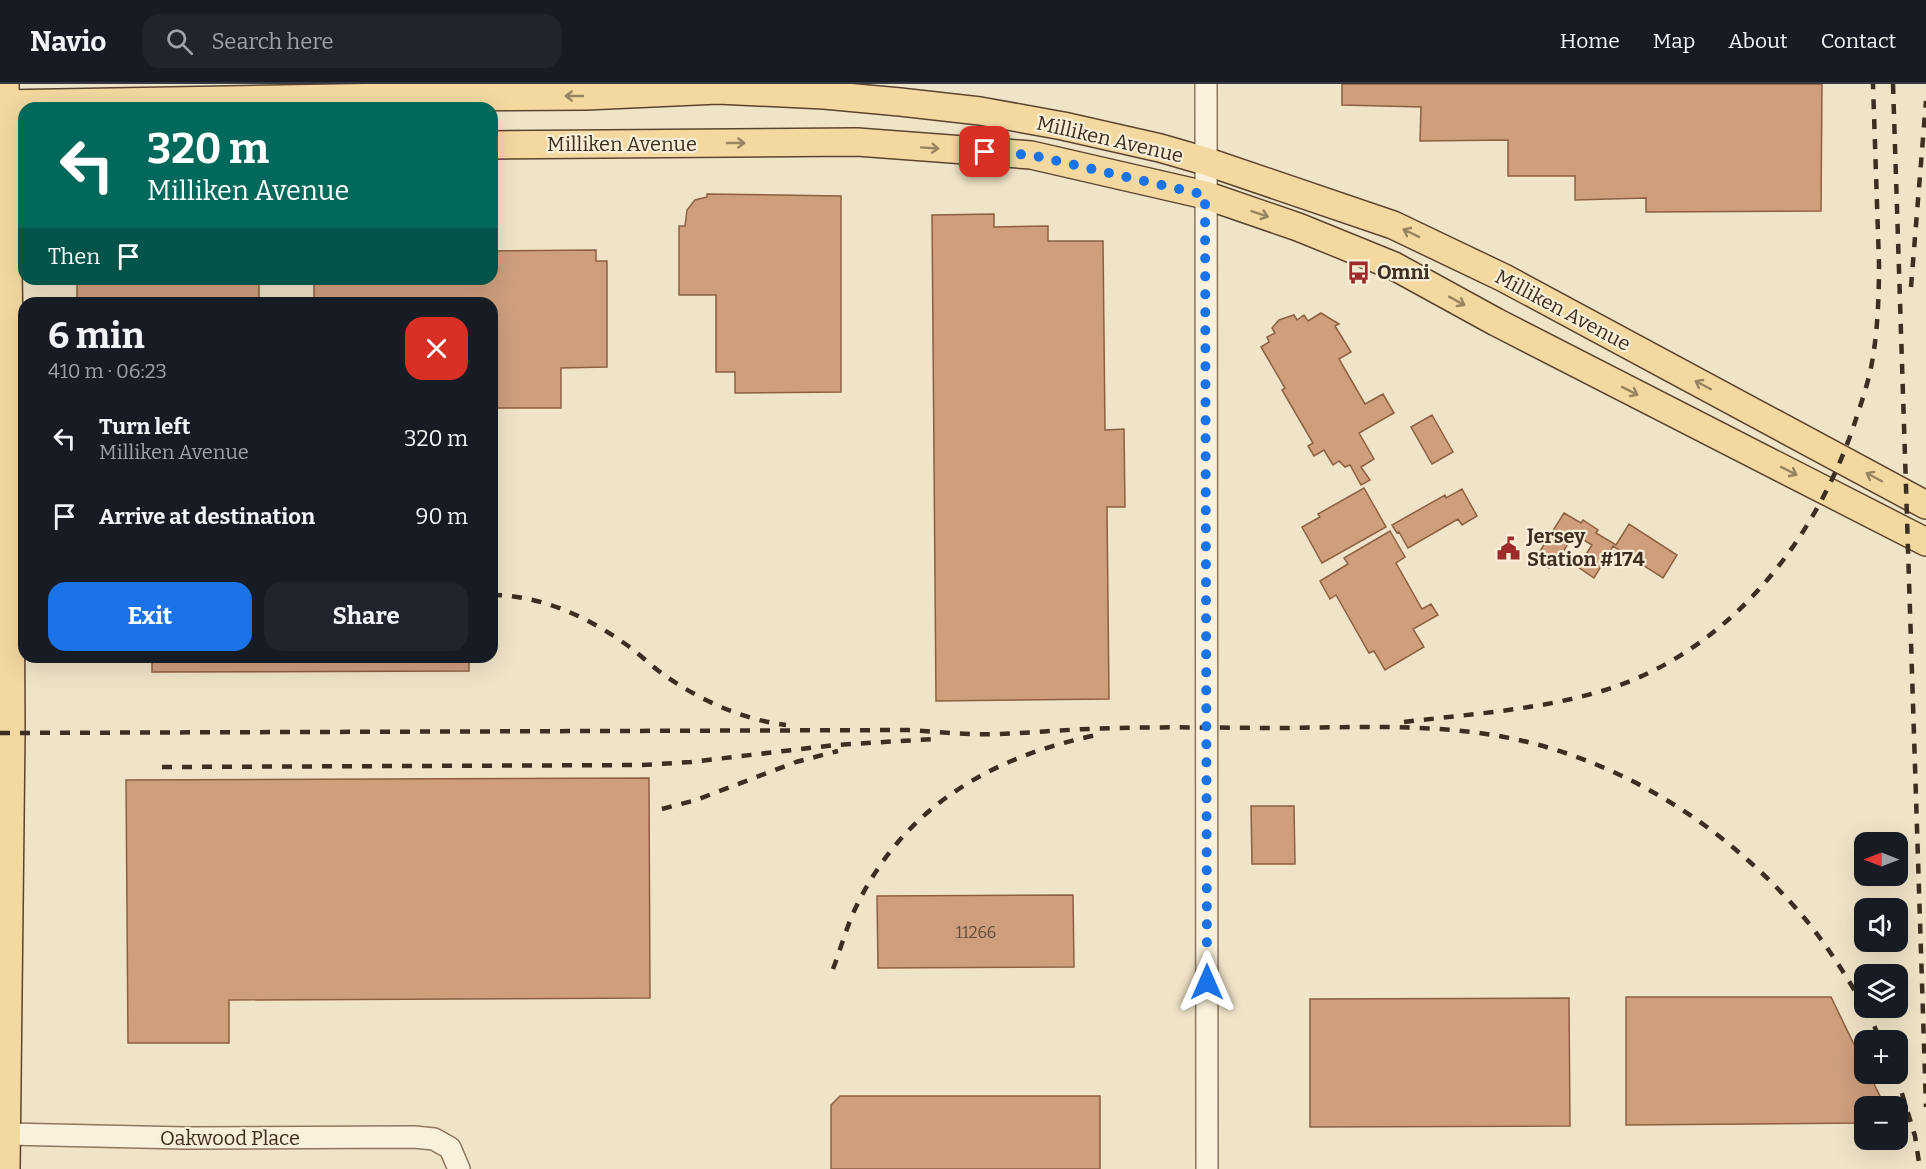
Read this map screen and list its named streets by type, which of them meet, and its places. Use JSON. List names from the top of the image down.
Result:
{
  "streets": {
    "main road": ["Milliken Avenue"],
    "street": ["Oakwood Place"]
  },
  "places": {
    "bus stop": ["Omni"],
    "public building": ["Jersey Station #174"]
  },
  "house_numbers": ["11266"],
  "north": "left",
  "page": {
    "header": "Navio",
    "search": "Search here",
    "nav": [
      "Home",
      "Map",
      "About",
      "Contact"
    ],
    "turn": ["320 m", "Milliken Avenue"],
    "then": "Then",
    "heading": ["6 min", "410 m · 06:23"],
    "list": [
      {
        "name": "Turn left",
        "note": "Milliken Avenue",
        "value": "320 m"
      },
      {
        "name": "Arrive at destination",
        "value": "90 m"
      }
    ],
    "buttons": ["Exit", "Share"],
    "map_buttons": ["+", "−"]
  }
}
